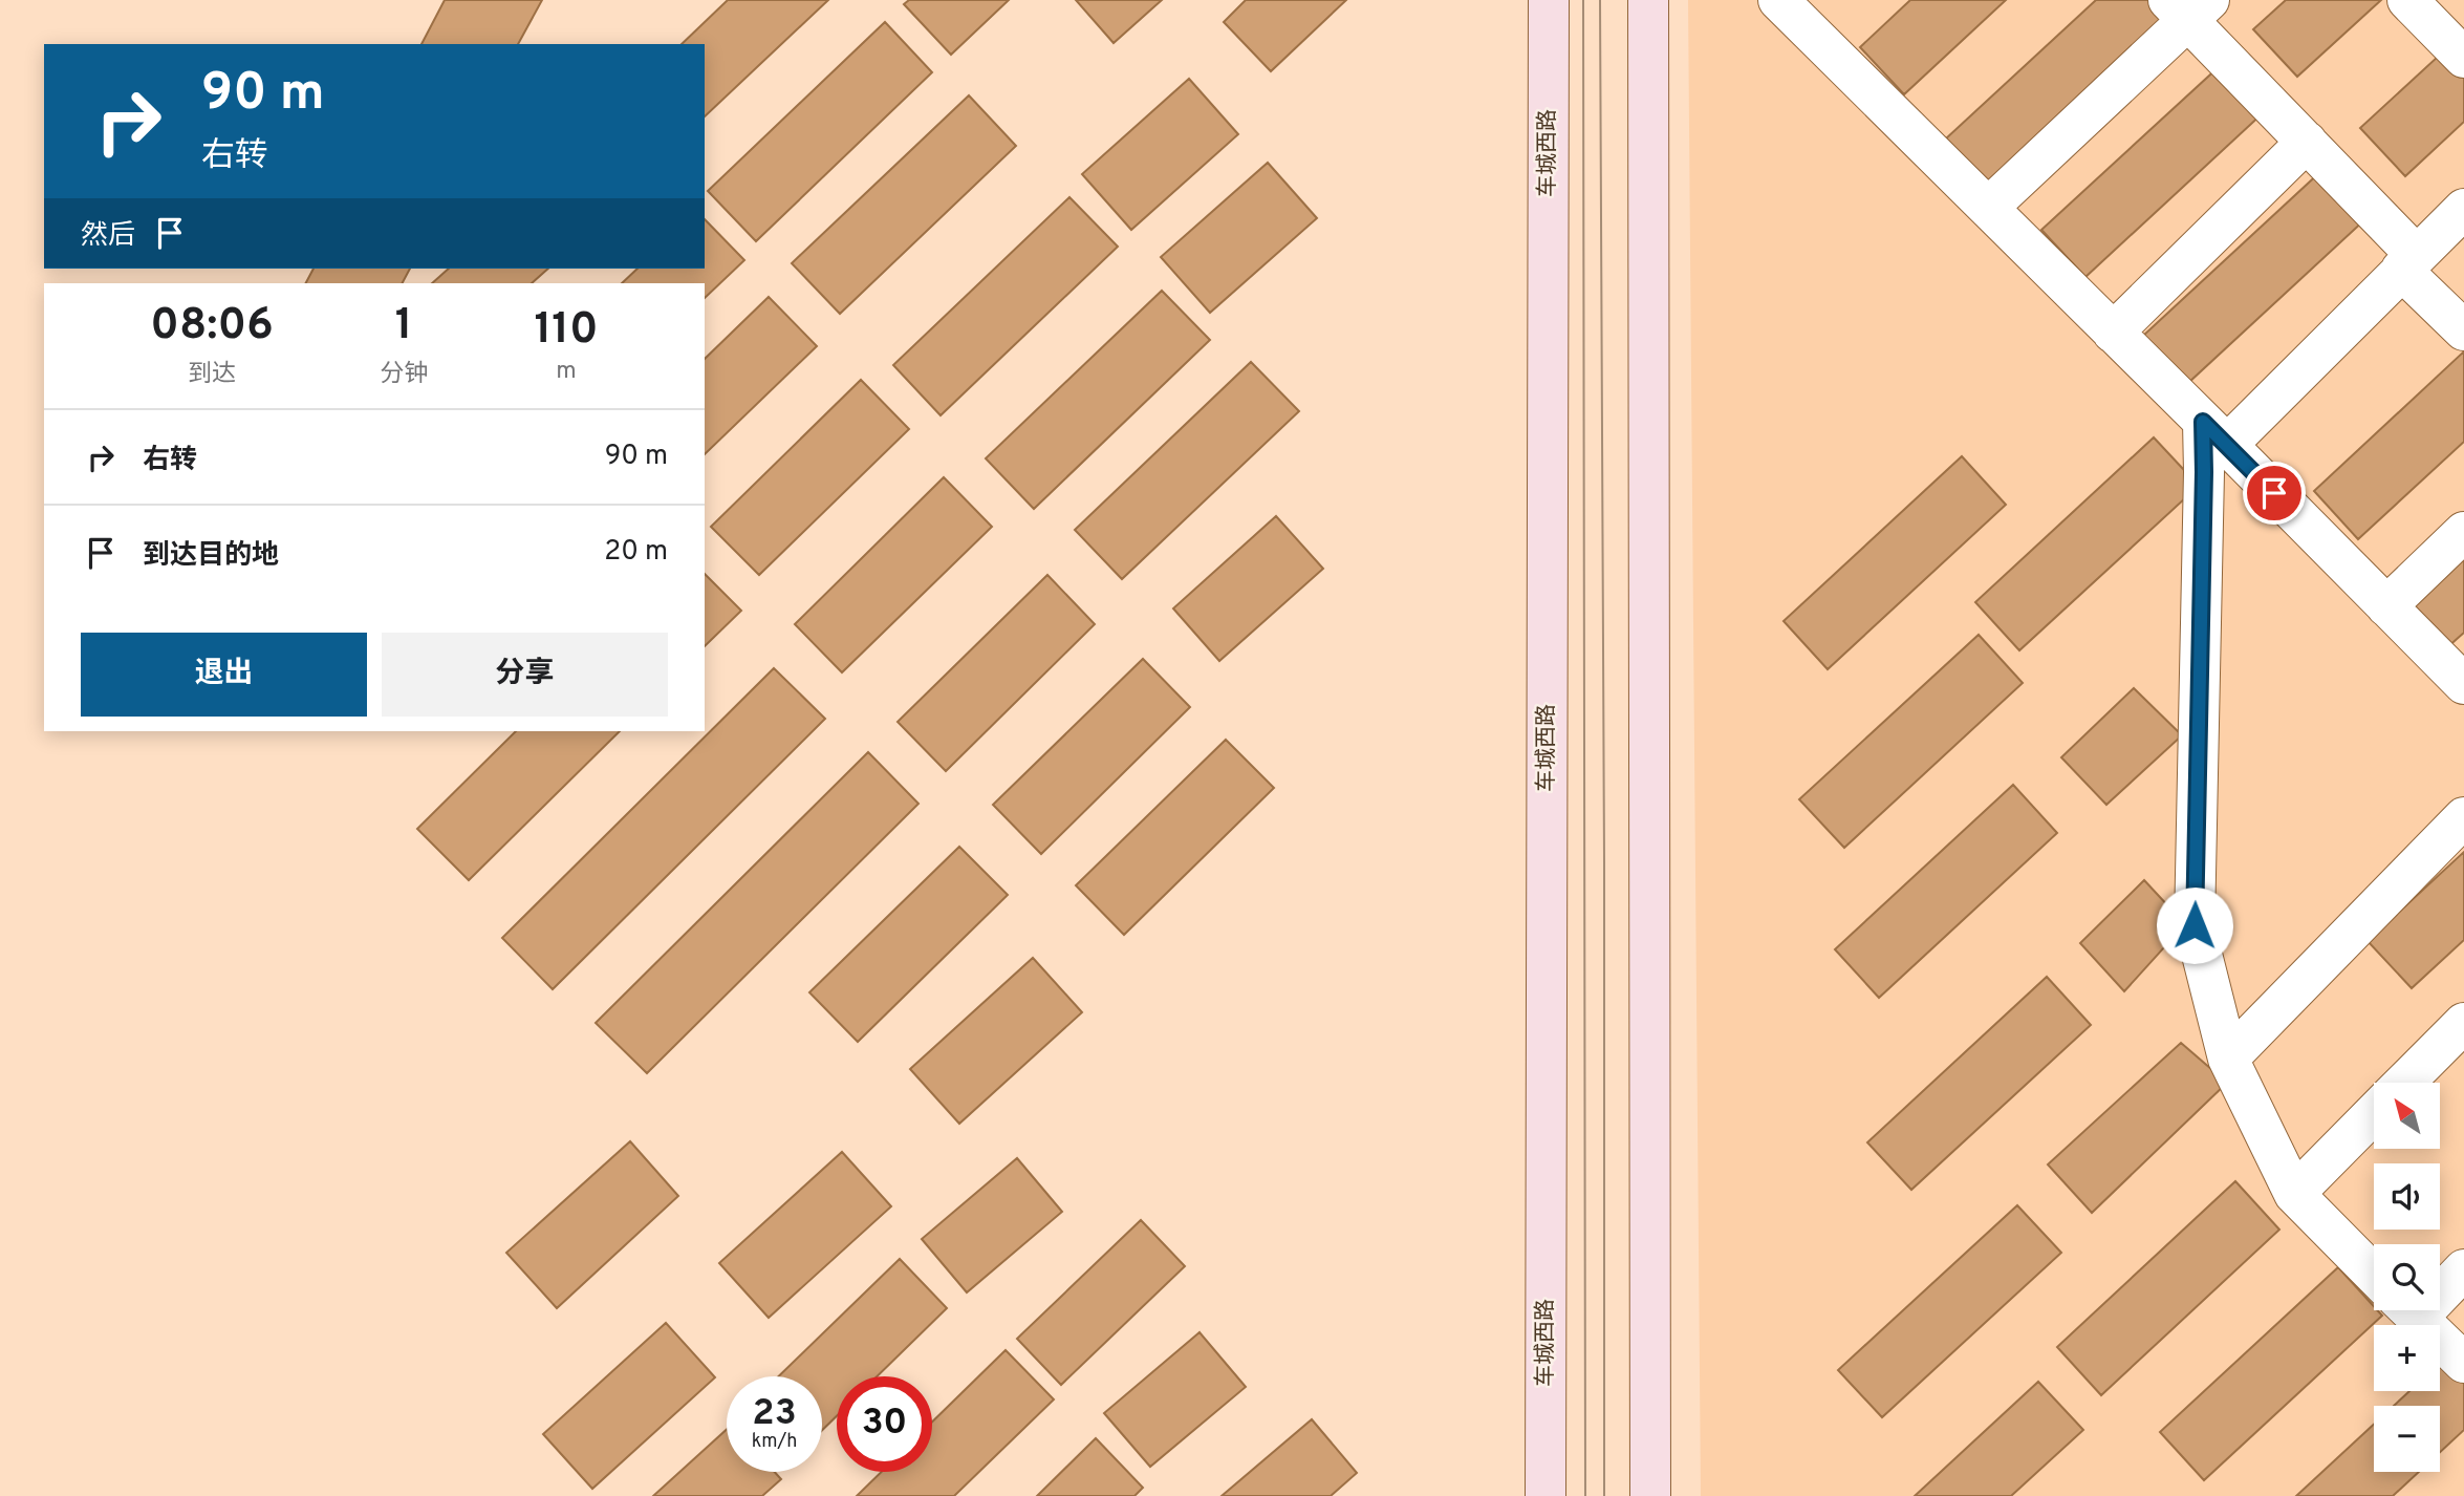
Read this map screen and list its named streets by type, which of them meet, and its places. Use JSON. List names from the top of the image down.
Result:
{
  "streets": {
    "main road": ["车城西路"]
  },
  "north": "top left",
  "page": {
    "turn": ["90 m", "右转"],
    "then": "然后",
    "eta": [
      "08:06",
      "到达",
      "1",
      "分钟",
      "110",
      "m"
    ],
    "list": [
      {
        "name": "右转",
        "value": "90 m"
      },
      {
        "name": "到达目的地",
        "value": "20 m"
      }
    ],
    "buttons": ["退出", "分享"],
    "map_buttons": ["+", "−"],
    "speed": "23 km/h",
    "limit": "30"
  }
}
